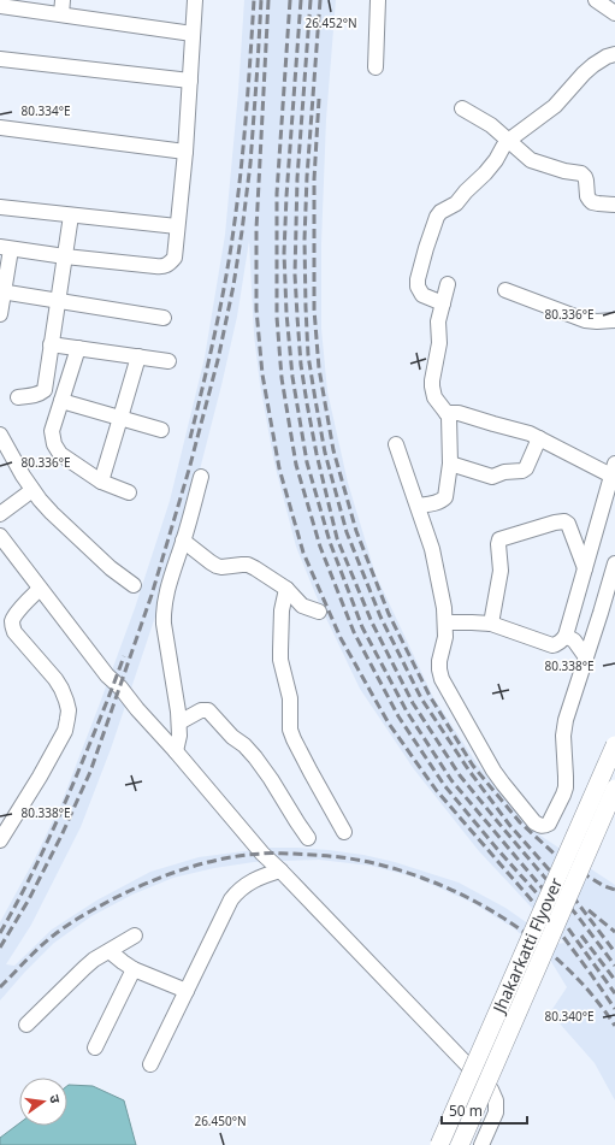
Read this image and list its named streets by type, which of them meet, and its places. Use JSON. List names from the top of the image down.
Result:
{
  "streets": {
    "main road": ["Jhakarkatti Flyover"]
  },
  "scale_bar": "50 m",
  "north": "right",
  "coordinates": [
    "26.452°N",
    "80.334°E",
    "80.336°E",
    "80.338°E",
    "80.340°E",
    "26.450°N"
  ]
}
